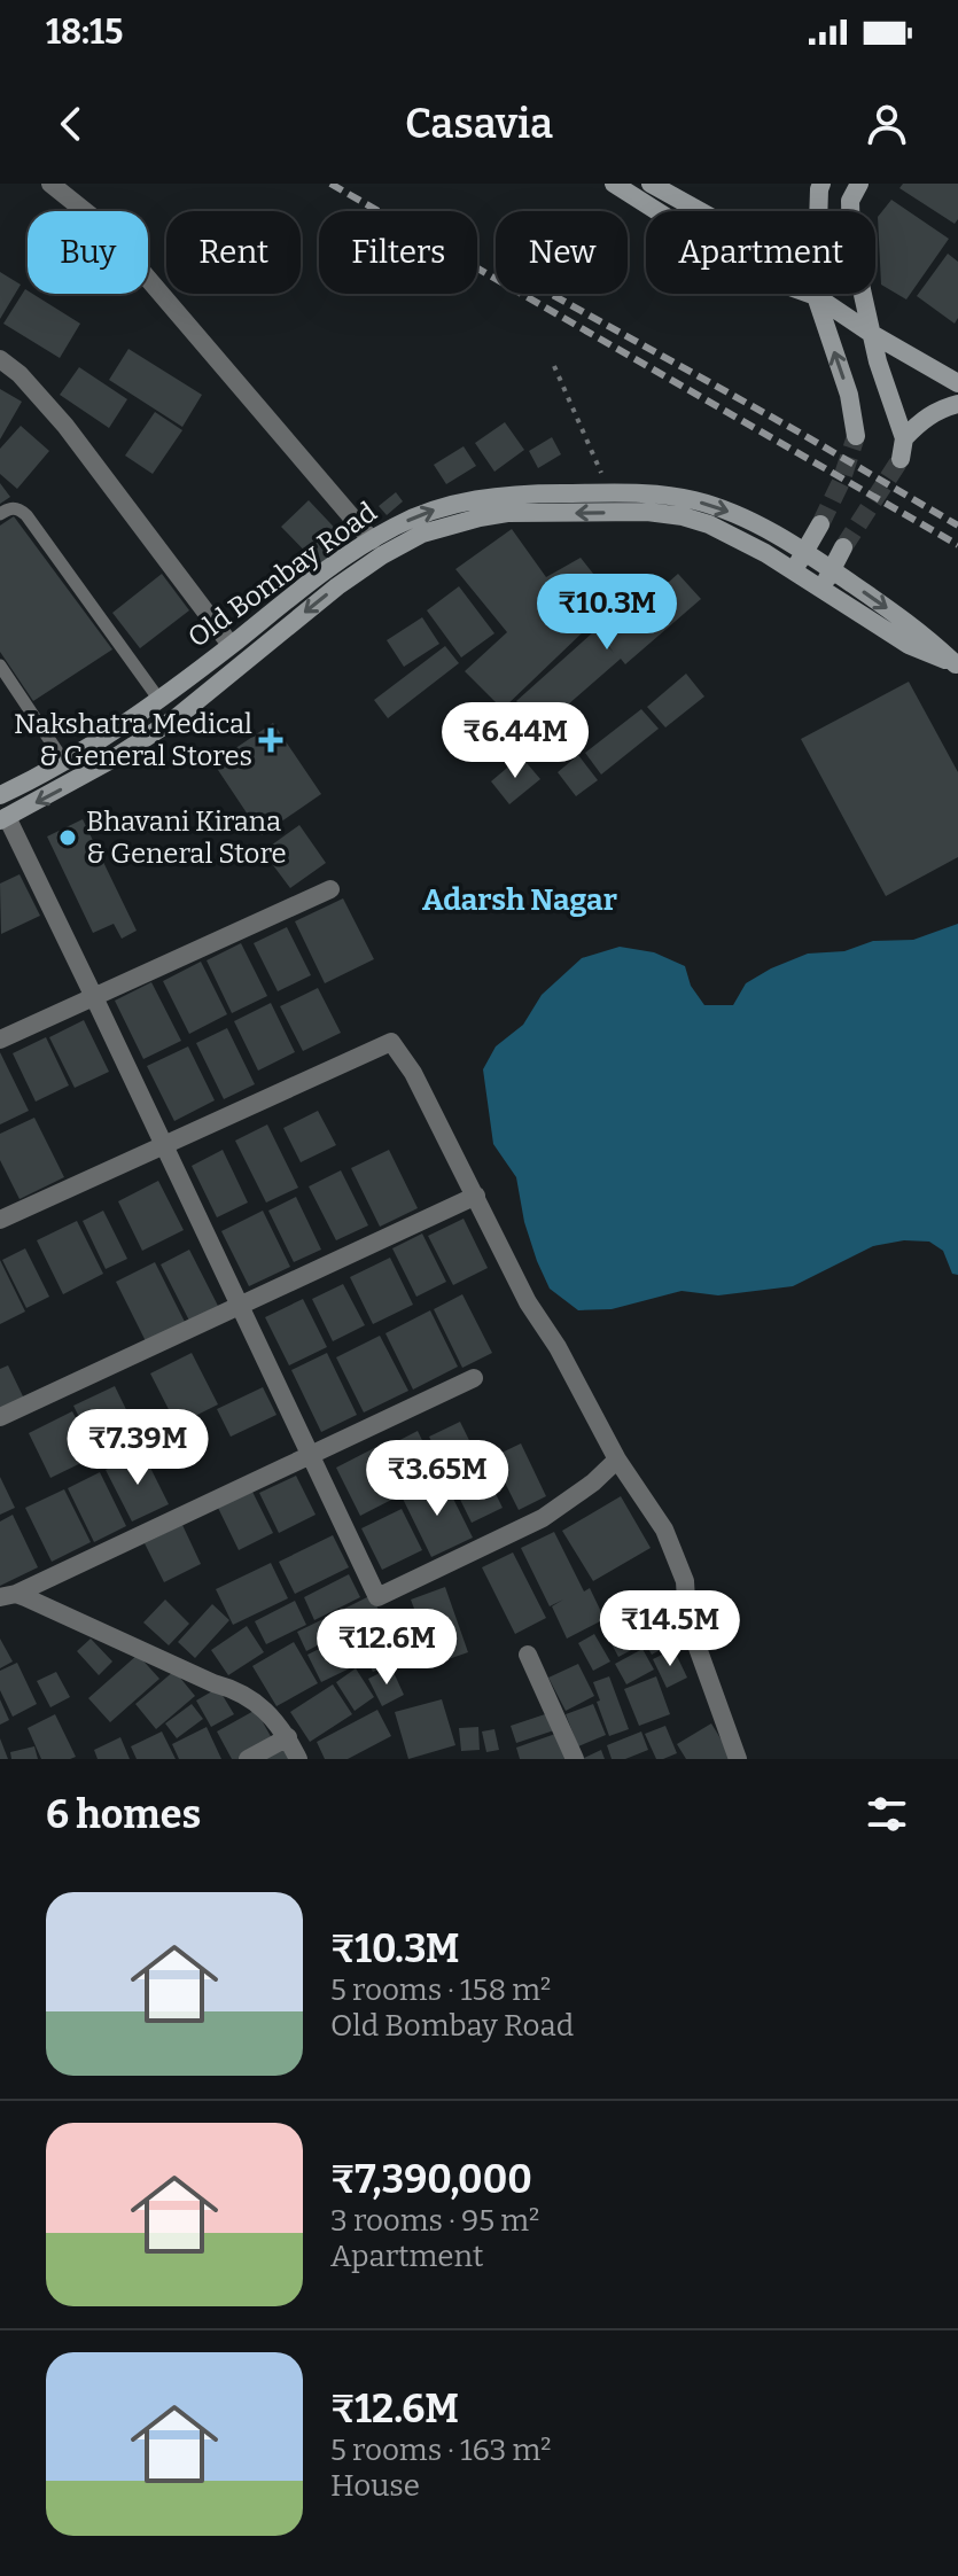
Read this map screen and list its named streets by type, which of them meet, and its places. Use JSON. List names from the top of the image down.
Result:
{
  "streets": {
    "main road": ["Old Bombay Road"]
  },
  "districts": ["Adarsh Nagar"],
  "places": {
    "health": ["Nakshatra Medical & General Stores"],
    "other": ["Bhavani Kirana & General Store"]
  },
  "page": {
    "status": "18:15",
    "header": "Casavia",
    "chip": [
      "Buy",
      "Rent",
      "Filters",
      "New",
      "Apartment"
    ],
    "price": [
      "₹10.3M",
      "₹6.44M",
      "₹7.39M",
      "₹3.65M",
      "₹14.5M",
      "₹12.6M"
    ],
    "heading": "6 homes",
    "list": [
      {
        "name": "₹10.3M",
        "note": "5 rooms · 158 m² · Old Bombay Road"
      },
      {
        "name": "₹7,390,000",
        "note": "3 rooms · 95 m² · Apartment"
      },
      {
        "name": "₹12.6M",
        "note": "5 rooms · 163 m² · House"
      }
    ]
  }
}
